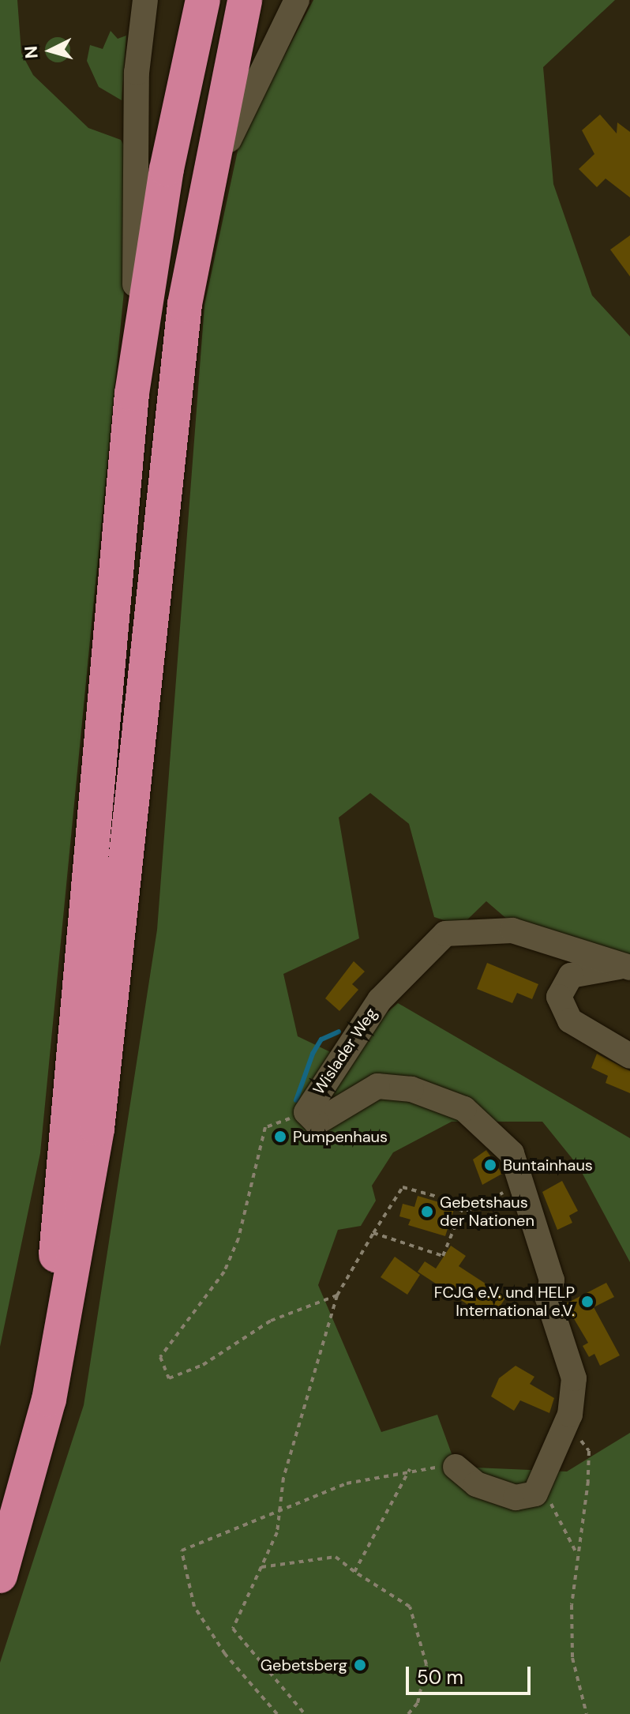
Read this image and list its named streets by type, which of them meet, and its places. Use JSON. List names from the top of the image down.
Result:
{
  "streets": {
    "street": ["Wislader Weg"]
  },
  "places": [
    "Pumpenhaus",
    "Buntainhaus",
    "Gebetshaus der Nationen",
    "FCJG e.V. und HELP International e.V.",
    "Gebetsberg"
  ],
  "scale_bar": "50 m",
  "north": "left"
}
